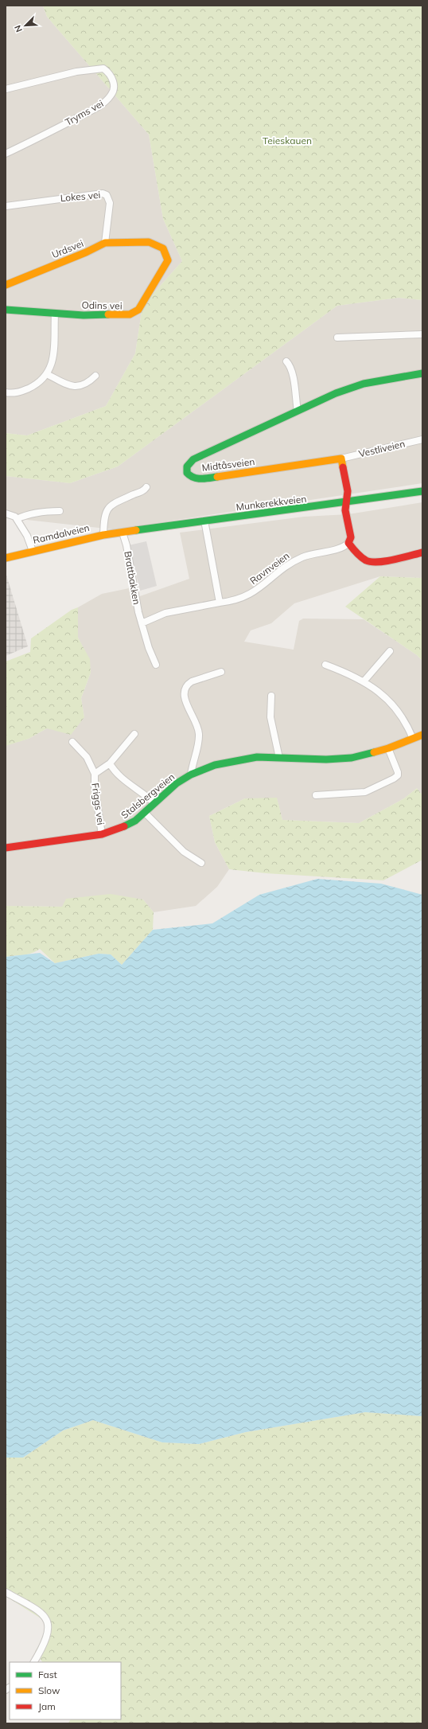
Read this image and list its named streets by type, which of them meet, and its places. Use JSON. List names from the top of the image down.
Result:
{
  "streets": {
    "street": [
      "Tryms vei",
      "Lokes vei",
      "Urdsvei",
      "Odins vei",
      "Vestliveien",
      "Midtåsveien",
      "Munkerekkveien",
      "Ramdalveien",
      "Ravnveien",
      "Brattbakken",
      "Stalsbergveien",
      "Friggs vei"
    ]
  },
  "crossings": [
    ["Lokes vei", "Urdsvei"],
    ["Urdsvei", "Odins vei"],
    ["Vestliveien", "Midtåsveien"],
    ["Munkerekkveien", "Ramdalveien"],
    ["Munkerekkveien", "Brattbakken"],
    ["Ramdalveien", "Brattbakken"],
    ["Ravnveien", "Brattbakken"],
    ["Stalsbergveien", "Friggs vei"]
  ],
  "parks": ["Teieskauen"],
  "legend": ["Fast", "Slow", "Jam"],
  "north": "bottom left"
}
